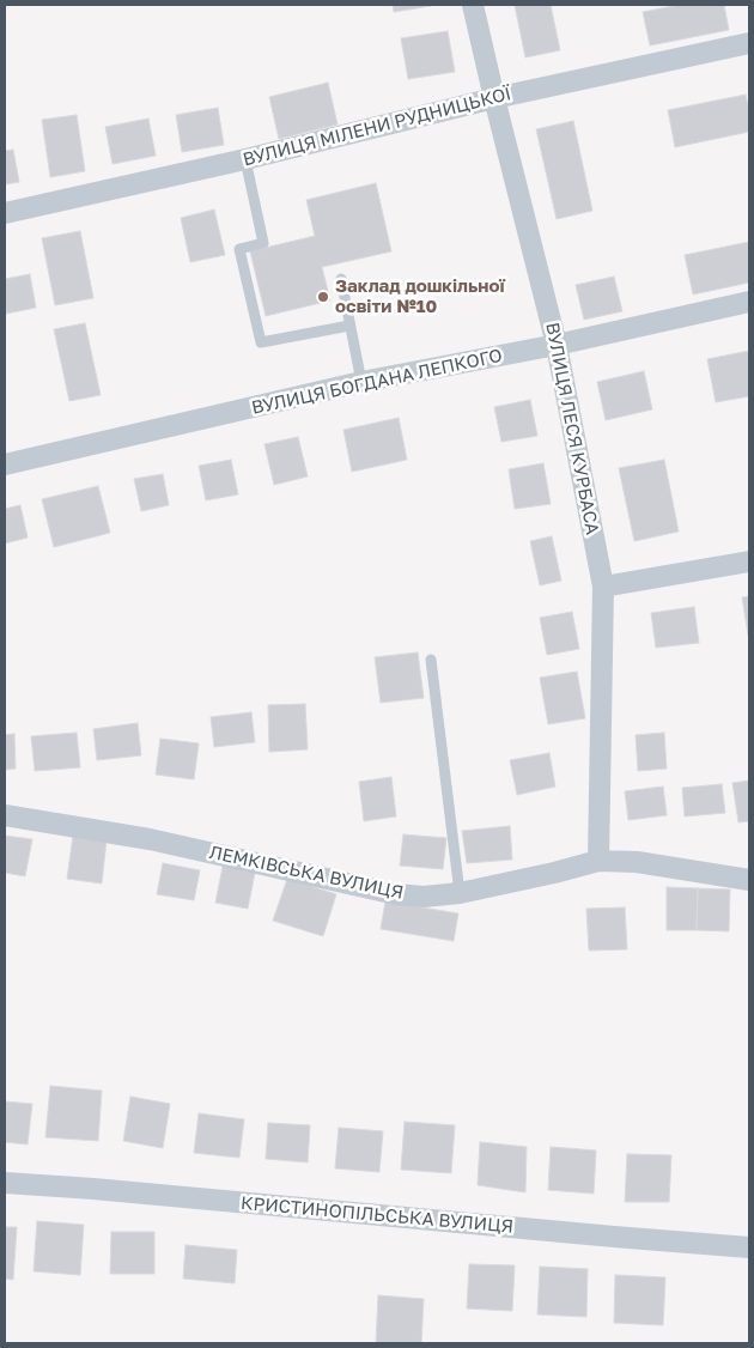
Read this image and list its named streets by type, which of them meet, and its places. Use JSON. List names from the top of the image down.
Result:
{
  "streets": {
    "street": [
      "ВУЛИЦЯ МІЛЕНИ РУДНИЦЬКОЇ",
      "ВУЛИЦЯ БОГДАНА ЛЕПКОГО",
      "ВУЛИЦЯ ЛЕСЯ КУРБАСА",
      "ЛЕМКІВСЬКА ВУЛИЦЯ",
      "КРИСТИНОПІЛЬСЬКА ВУЛИЦЯ"
    ]
  },
  "crossings": [
    ["ВУЛИЦЯ МІЛЕНИ РУДНИЦЬКОЇ", "ВУЛИЦЯ ЛЕСЯ КУРБАСА"],
    ["ВУЛИЦЯ БОГДАНА ЛЕПКОГО", "ВУЛИЦЯ ЛЕСЯ КУРБАСА"],
    ["ВУЛИЦЯ ЛЕСЯ КУРБАСА", "ЛЕМКІВСЬКА ВУЛИЦЯ"]
  ],
  "places": ["Заклад дошкільної освіти №10"]
}
